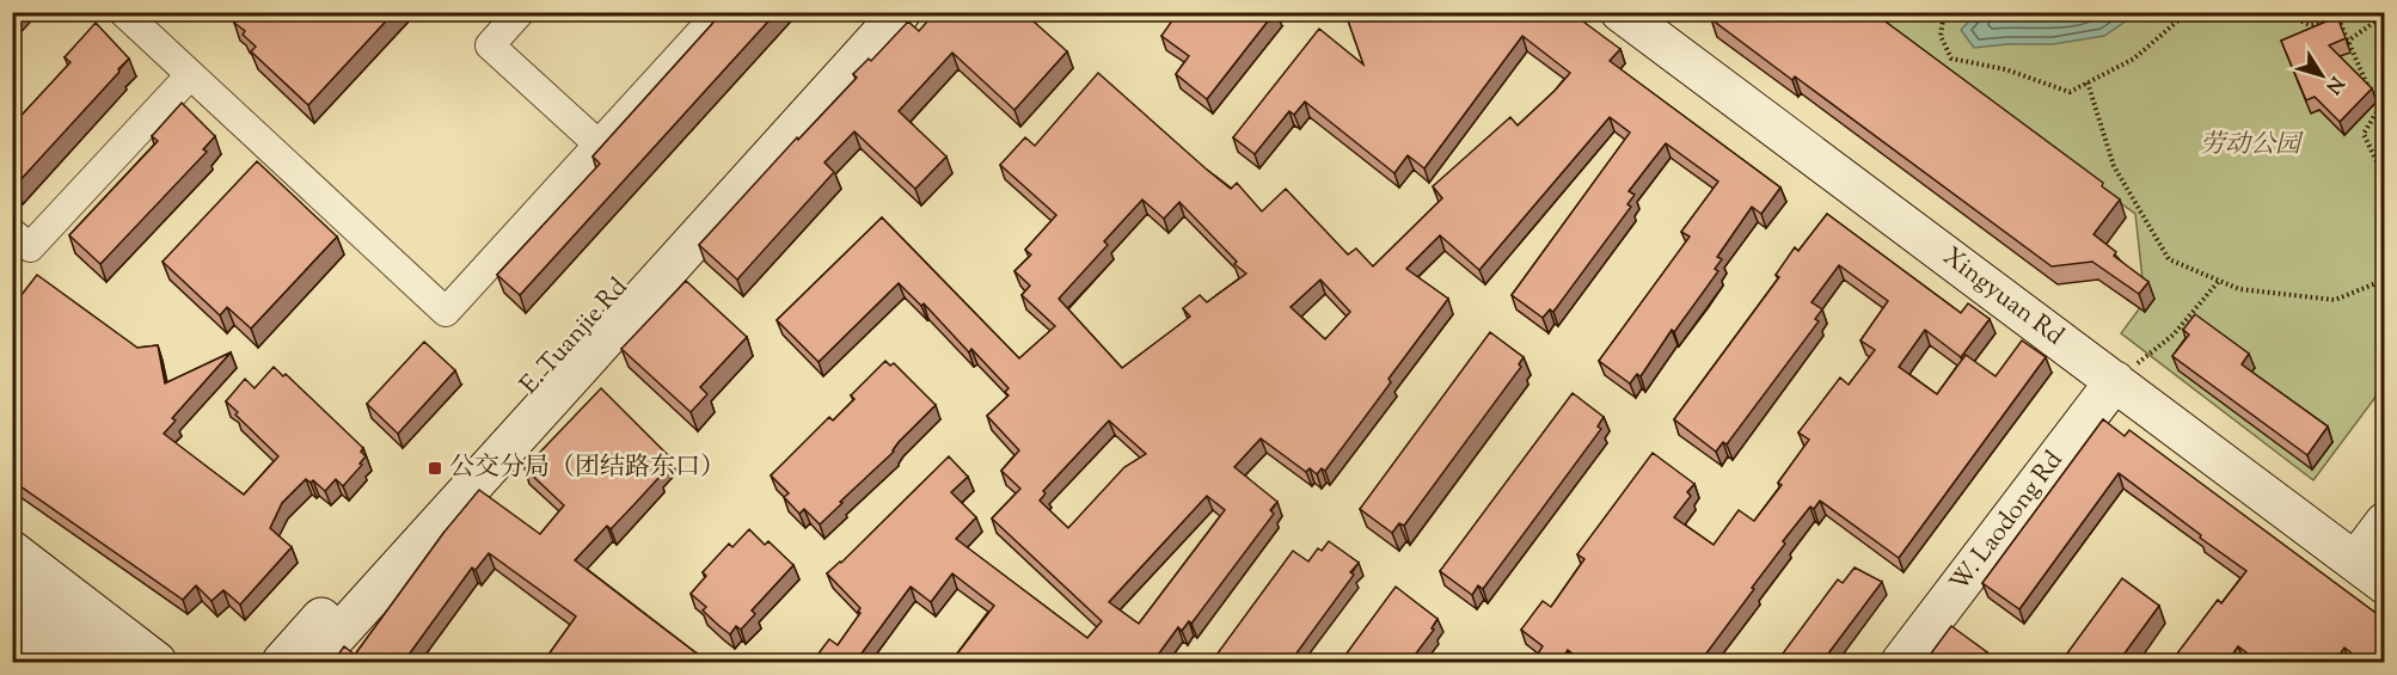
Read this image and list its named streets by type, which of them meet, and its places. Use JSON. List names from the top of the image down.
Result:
{
  "streets": {
    "street": ["Xingyuan Rd", "E. Tuanjie Rd", "W. Laodong Rd"]
  },
  "crossings": [
    ["Xingyuan Rd", "W. Laodong Rd"]
  ],
  "parks": ["劳动公园"],
  "places": {
    "transit": ["公交分局（团结路东口）"]
  },
  "north": "bottom right"
}
